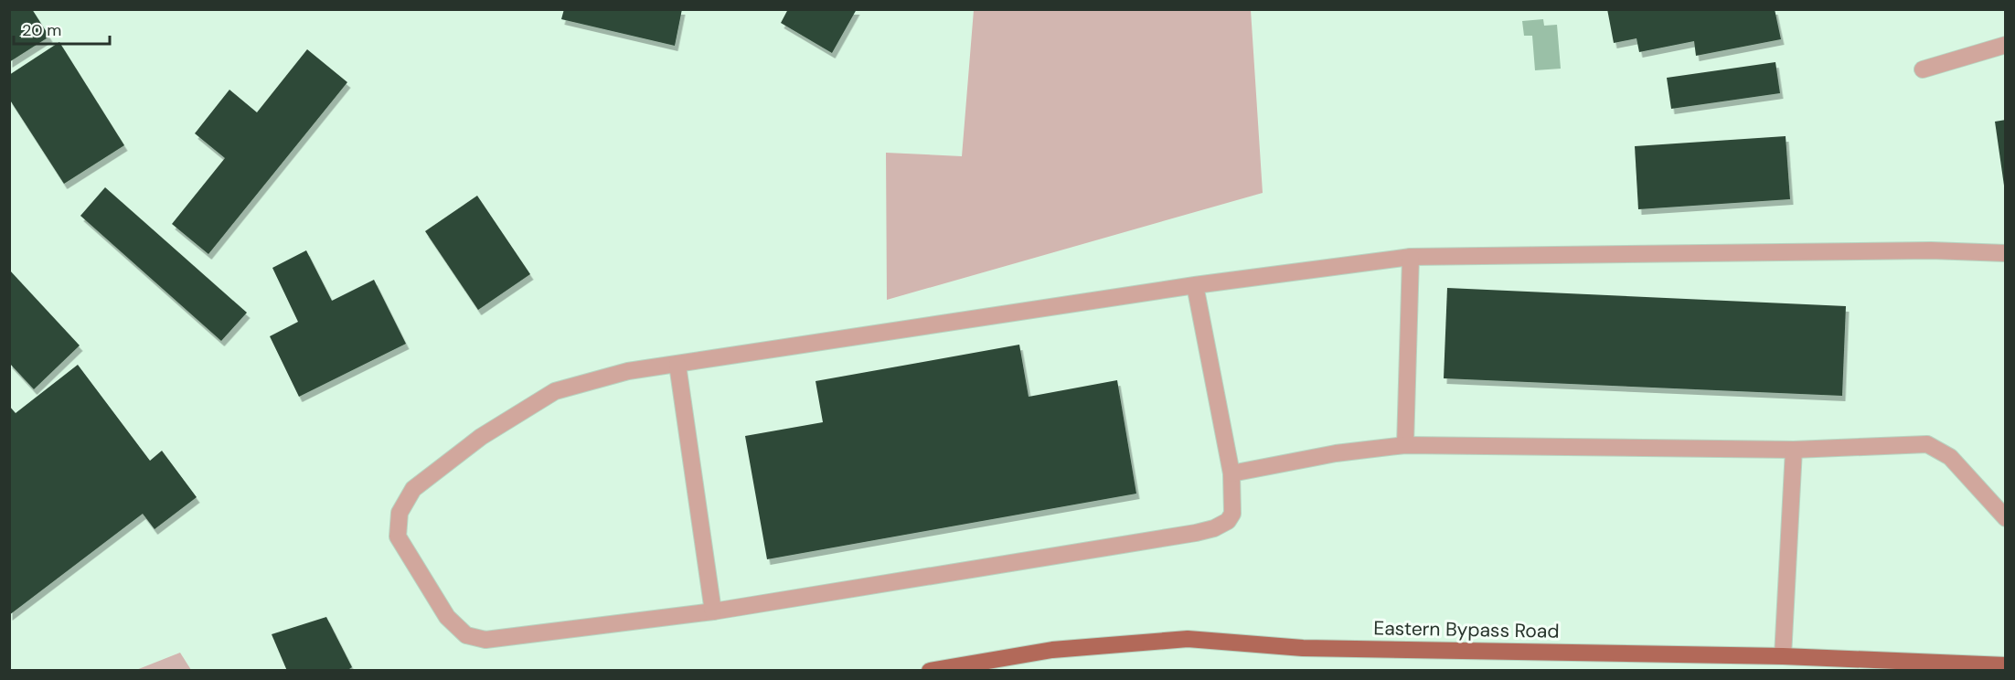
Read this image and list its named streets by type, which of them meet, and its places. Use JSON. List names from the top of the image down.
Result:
{
  "streets": {
    "main road": ["Eastern Bypass Road"]
  },
  "scale_bar": "20 m"
}
